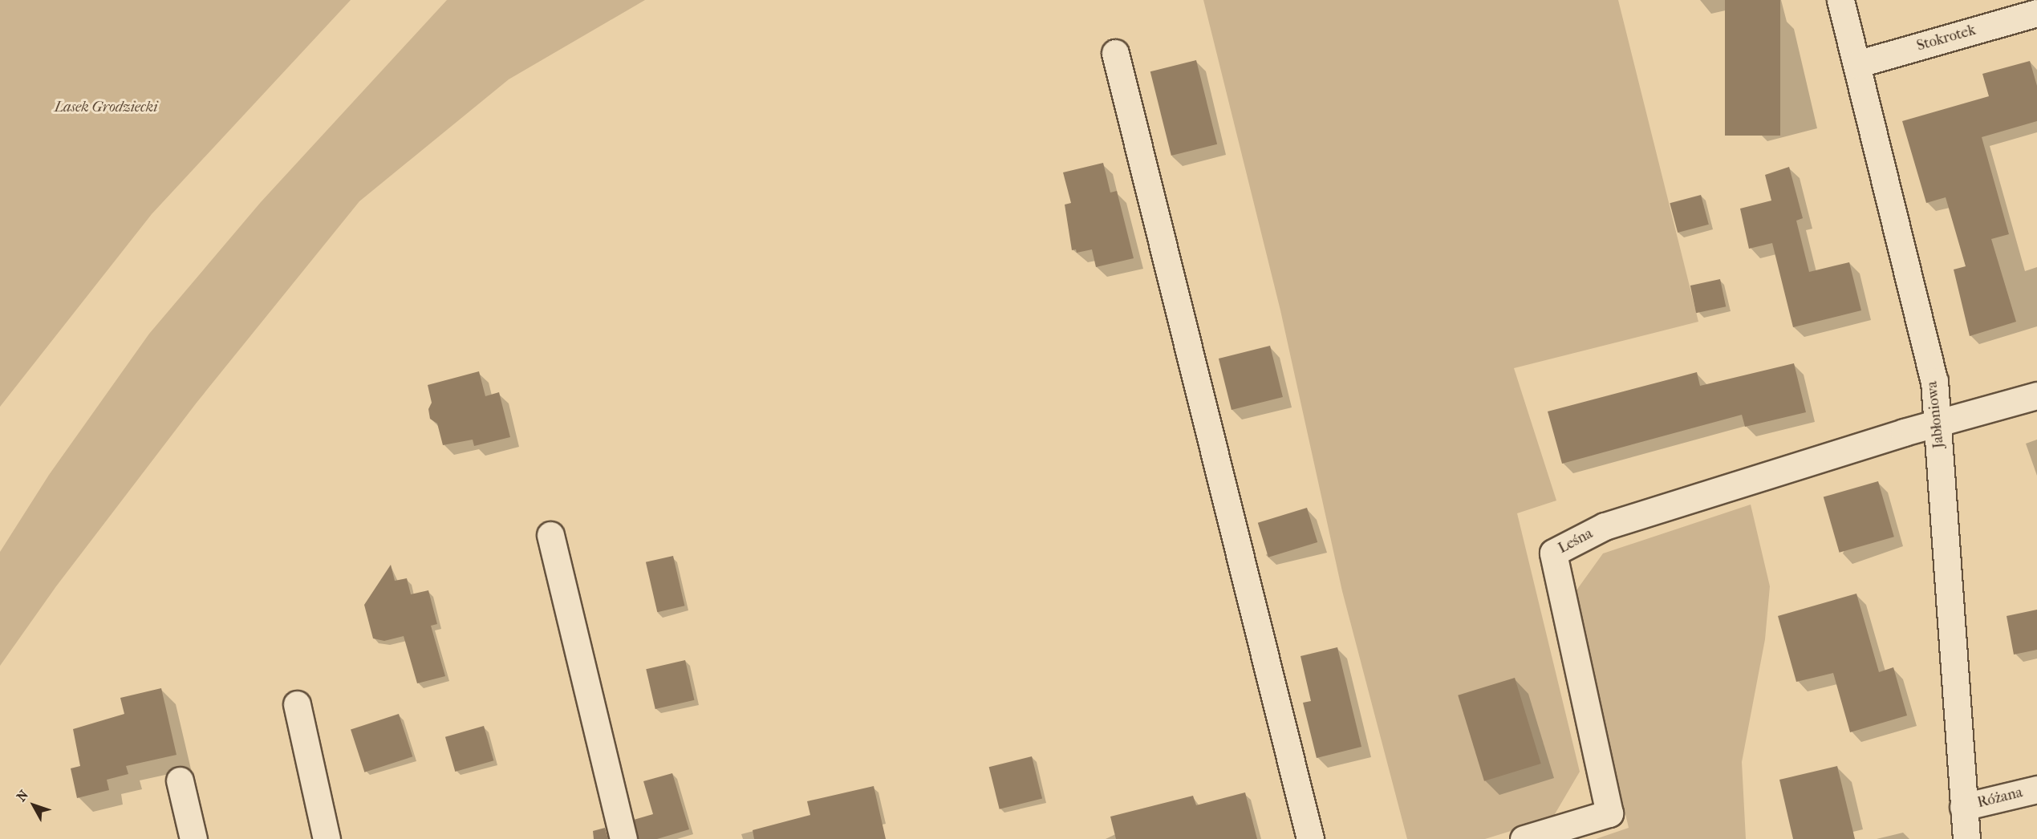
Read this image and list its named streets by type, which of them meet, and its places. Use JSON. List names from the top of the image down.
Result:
{
  "streets": {
    "street": [
      "Stokrotek",
      "Jabłoniowa",
      "Leśna",
      "Różana"
    ]
  },
  "crossings": [
    ["Stokrotek", "Jabłoniowa"],
    ["Jabłoniowa", "Leśna"],
    ["Jabłoniowa", "Różana"]
  ],
  "parks": ["Lasek Grodziecki"],
  "north": "top left"
}
